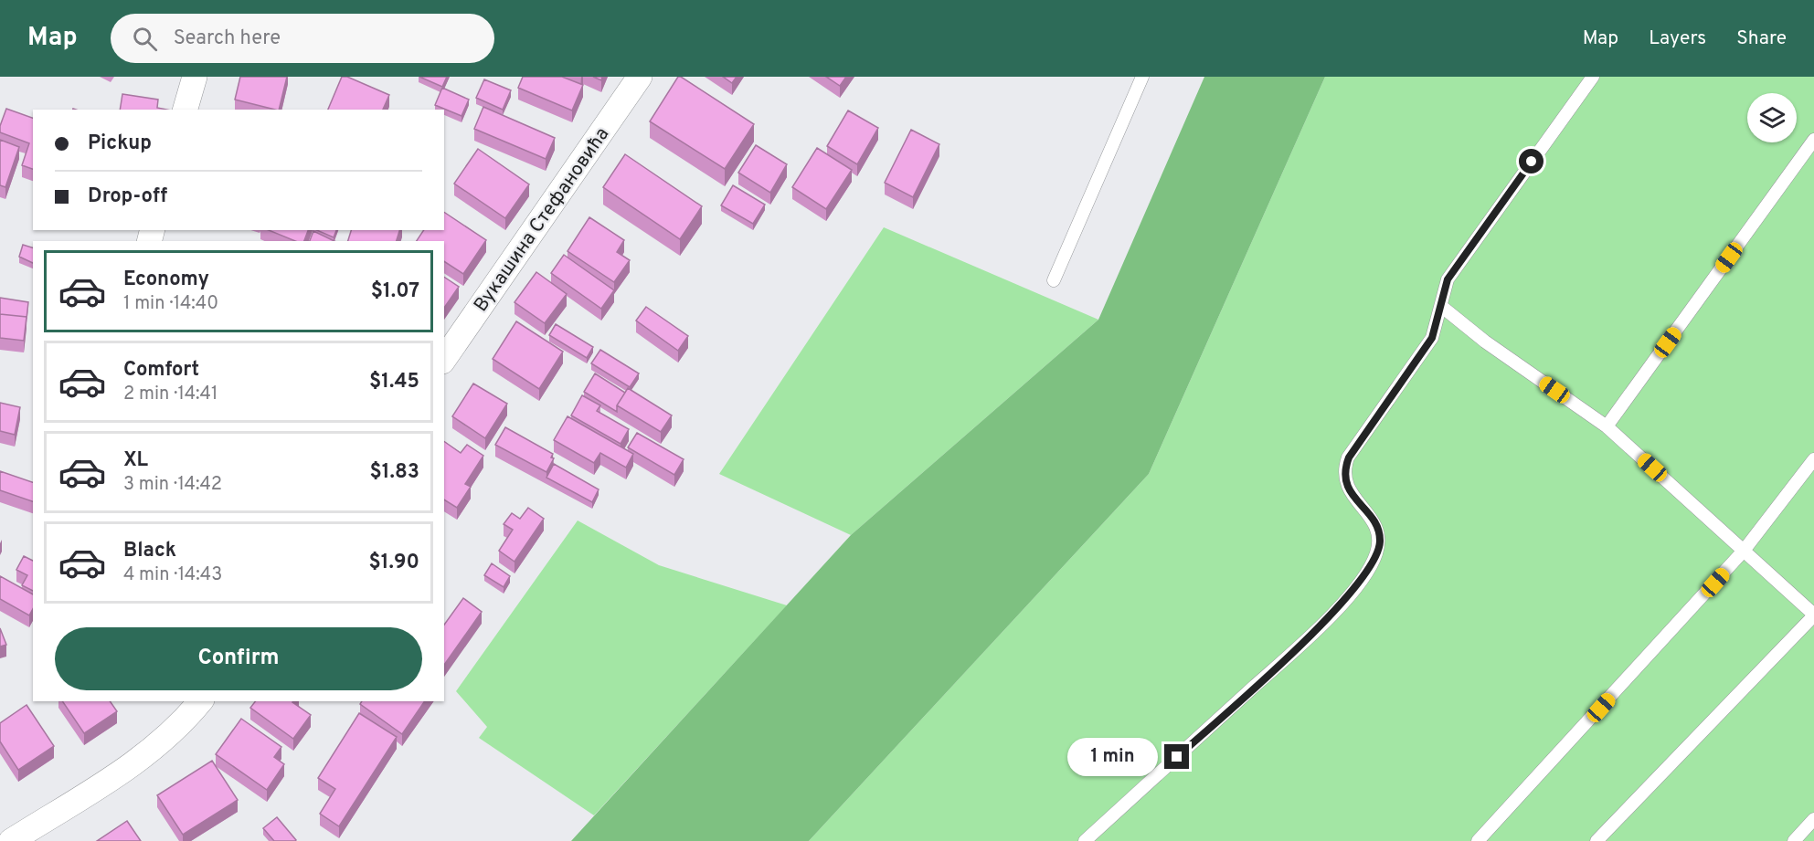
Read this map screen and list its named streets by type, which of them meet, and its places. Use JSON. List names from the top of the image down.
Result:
{
  "streets": {
    "street": ["Вукашина Стефановића"]
  },
  "page": {
    "header": "Map",
    "search": "Search here",
    "nav": ["Map", "Layers", "Share"],
    "banner": ["Pickup", "Drop-off"],
    "list": [
      {
        "name": "Economy",
        "note": "1 min · 14:40",
        "value": "$1.07"
      },
      {
        "name": "Comfort",
        "note": "2 min · 14:41",
        "value": "$1.45"
      },
      {
        "name": "XL",
        "note": "3 min · 14:42",
        "value": "$1.83"
      },
      {
        "name": "Black",
        "note": "4 min · 14:43",
        "value": "$1.90"
      }
    ],
    "buttons": "Confirm",
    "bubble": "1 min"
  }
}
